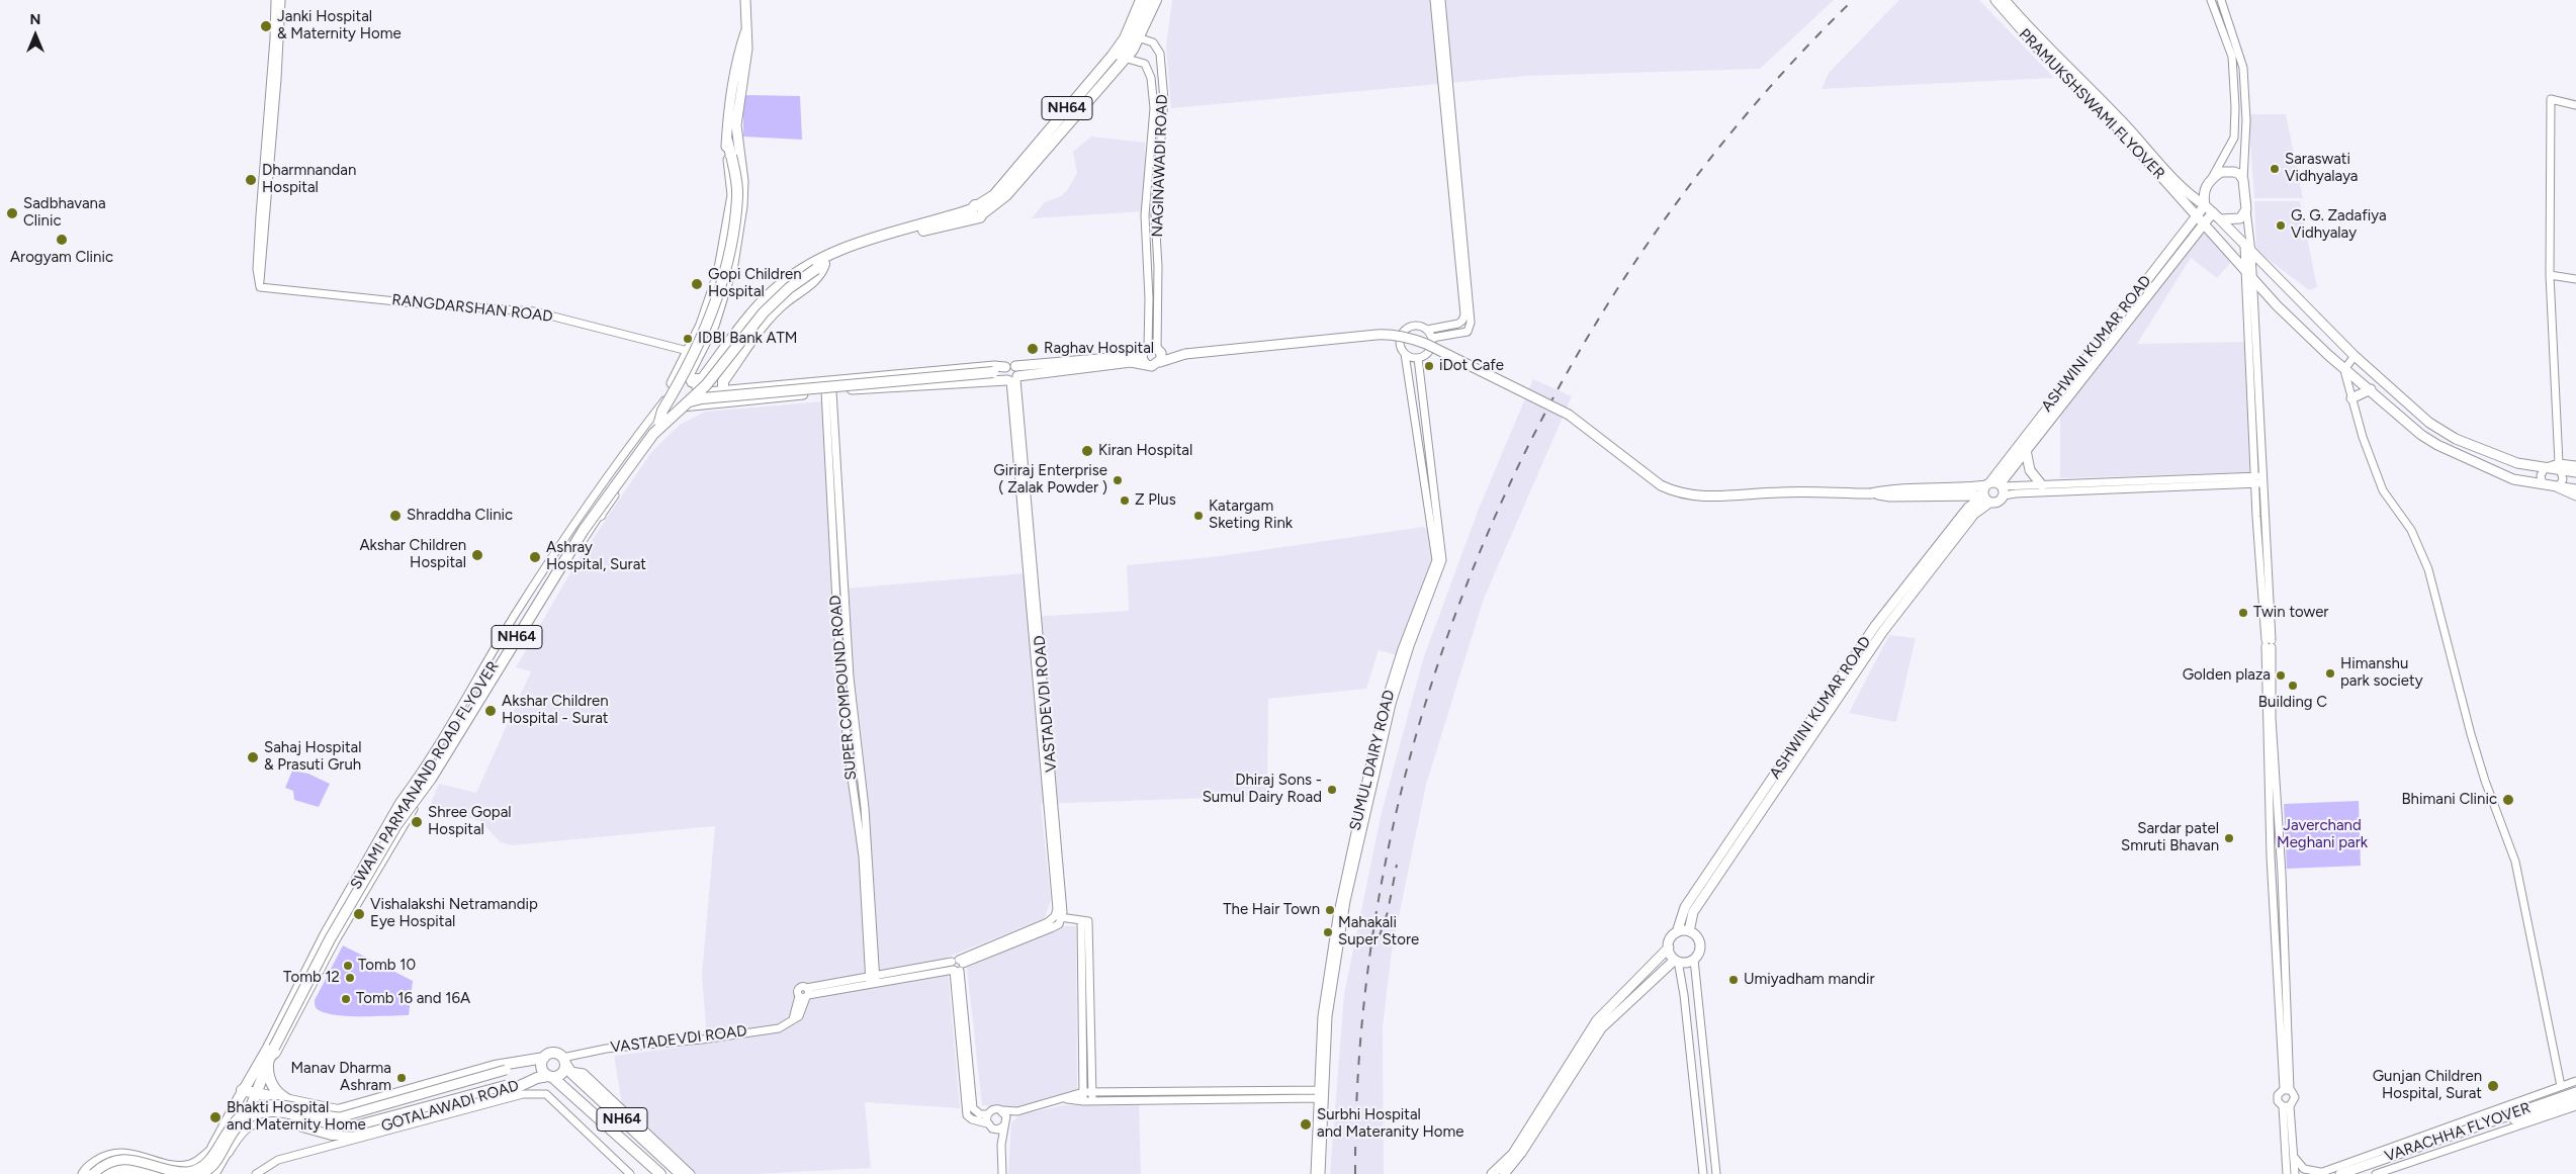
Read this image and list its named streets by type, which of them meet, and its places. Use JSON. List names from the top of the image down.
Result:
{
  "streets": {
    "highway": ["NH64", "SWAMI PARMANAND ROAD FLYOVER", "GOTALAWADI ROAD"],
    "main road": ["PRAMUKSHSWAMI FLYOVER", "ASHWINI KUMAR ROAD", "VARACHHA FLYOVER"],
    "street": [
      "NAGINAWADI ROAD",
      "RANGDARSHAN ROAD",
      "SUPER COMPOUND ROAD",
      "VASTADEVDI ROAD",
      "SUMUL DAIRY ROAD"
    ]
  },
  "crossings": [
    ["PRAMUKSHSWAMI FLYOVER", "ASHWINI KUMAR ROAD"],
    ["NH64", "NAGINAWADI ROAD"],
    ["NH64", "VASTADEVDI ROAD"],
    ["NH64", "SWAMI PARMANAND ROAD FLYOVER"],
    ["NH64", "GOTALAWADI ROAD"],
    ["VASTADEVDI ROAD", "GOTALAWADI ROAD"]
  ],
  "parks": ["Javerchand Meghani park"],
  "places": [
    "Janki Hospital & Maternity Home",
    "Saraswati Vidhyalaya",
    "Dharmnandan Hospital",
    "Sadbhavana Clinic",
    "G. G. Zadafiya Vidhyalay",
    "Arogyam Clinic",
    "Gopi Children Hospital",
    "IDBI Bank ATM",
    "Raghav Hospital",
    "iDot Cafe",
    "Kiran Hospital",
    "Giriraj Enterprise ( Zalak Powder )",
    "Z Plus",
    "Shraddha Clinic",
    "Katargam Sketing Rink",
    "Akshar Children Hospital",
    "Ashray Hospital, Surat",
    "Twin tower",
    "Himanshu park society",
    "Golden plaza",
    "Building C",
    "Akshar Children Hospital - Surat",
    "Sahaj Hospital & Prasuti Gruh",
    "Dhiraj Sons - Sumul Dairy Road",
    "Bhimani Clinic",
    "Shree Gopal Hospital",
    "Sardar patel Smruti Bhavan",
    "The Hair Town",
    "Vishalakshi Netramandip Eye Hospital",
    "Mahakali Super Store",
    "Tomb 10",
    "Tomb 12",
    "Umiyadham mandir",
    "Tomb 16 and 16A",
    "Manav Dharma Ashram",
    "Gunjan Children Hospital, Surat",
    "Bhakti Hospital and Maternity Home",
    "Surbhi Hospital and Materanity Home"
  ],
  "north": "top"
}
